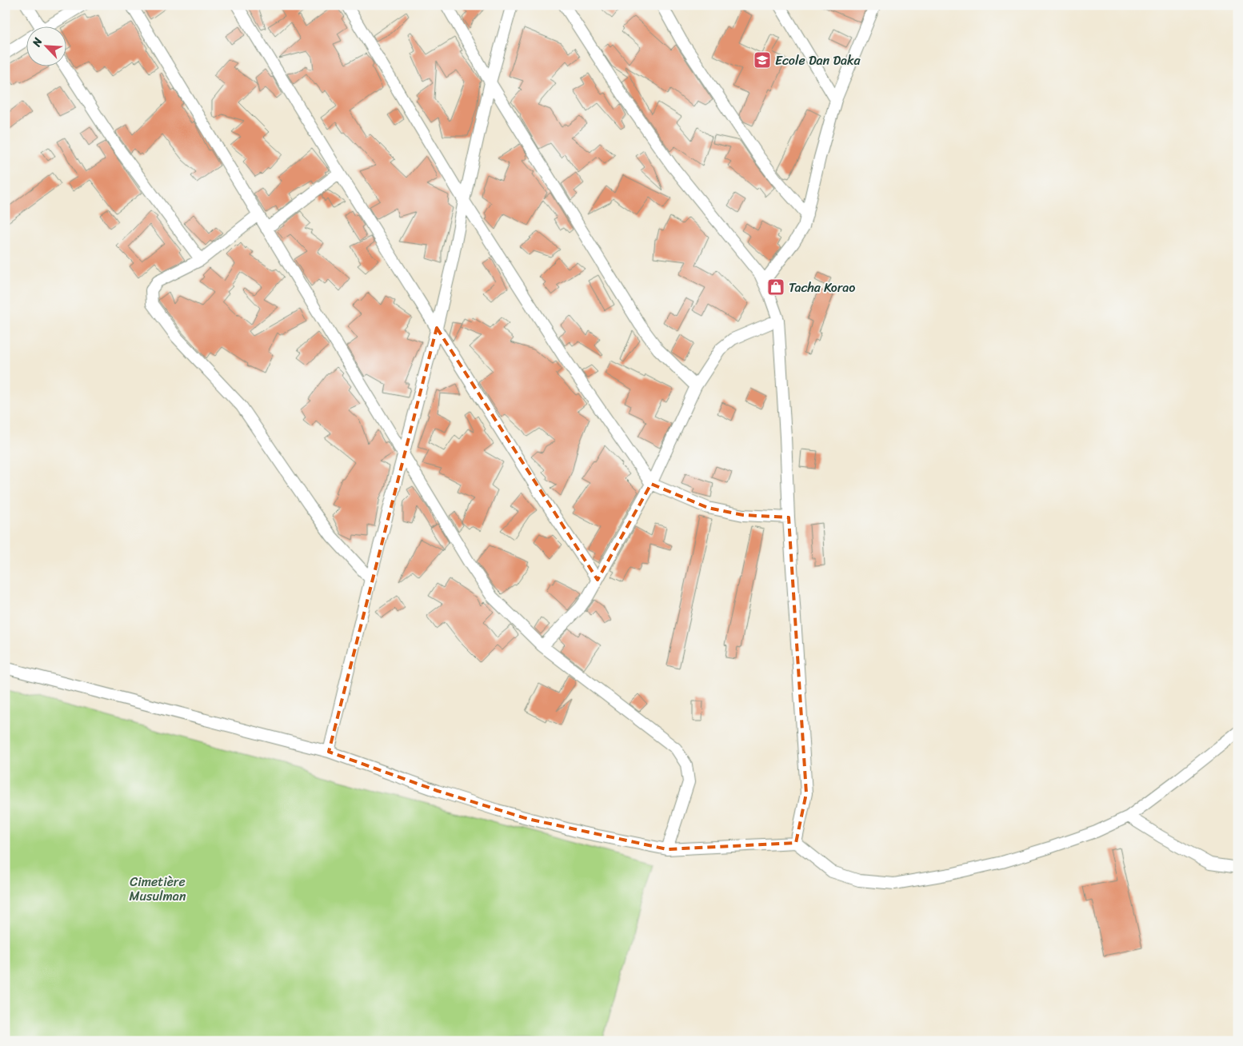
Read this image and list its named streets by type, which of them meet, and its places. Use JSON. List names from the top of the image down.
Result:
{
  "parks": ["Cimetière Musulman"],
  "places": {
    "school or university": ["Ecole Dan Daka"],
    "shop": ["Tacha Korao"]
  },
  "north": "top left"
}
